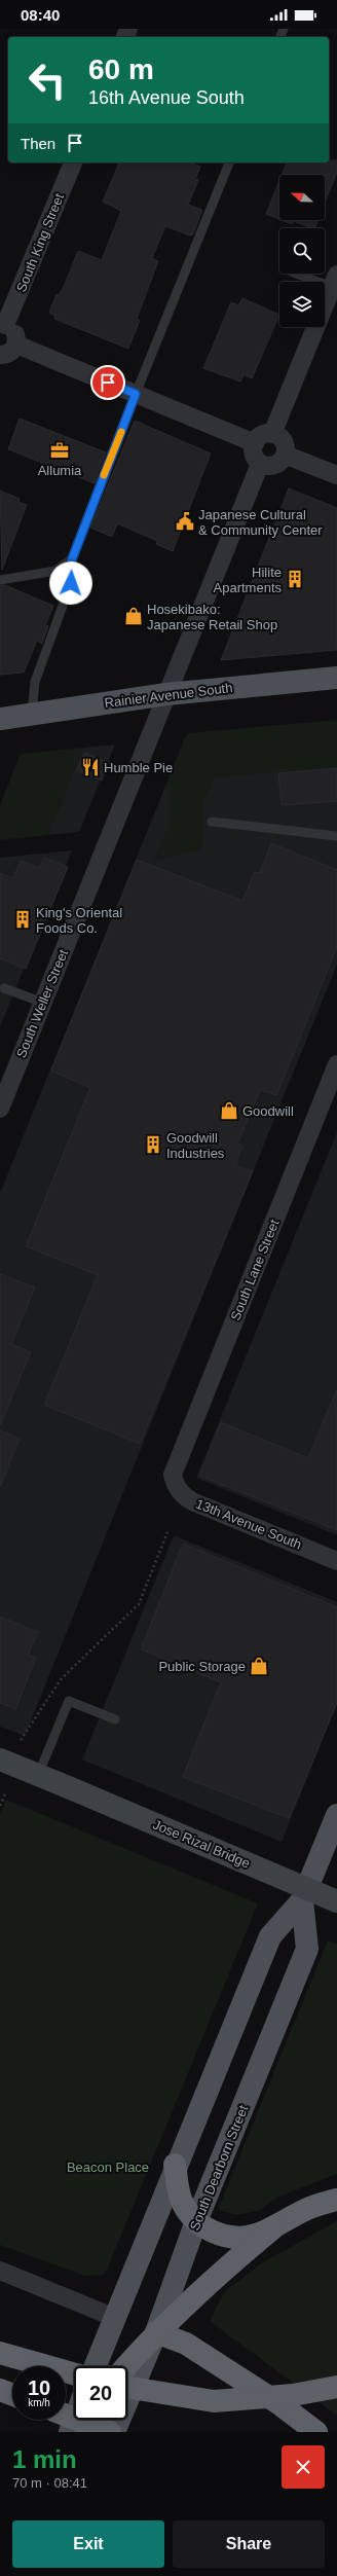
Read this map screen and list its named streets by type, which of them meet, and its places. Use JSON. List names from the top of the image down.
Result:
{
  "streets": {
    "main road": ["Rainier Avenue South", "Jose Rizal Bridge", "South Dearborn Street"],
    "street": [
      "South King Street",
      "South Weller Street",
      "South Lane Street",
      "13th Avenue South"
    ]
  },
  "crossings": [
    ["Rainier Avenue South", "South Weller Street"],
    ["South Lane Street", "13th Avenue South"]
  ],
  "parks": ["Beacon Place"],
  "places": {
    "office": ["Allumia"],
    "public building": ["Japanese Cultural & Community Center"],
    "building": ["Hilite Apartments", "King's Oriental Foods Co.", "Goodwill Industries"],
    "shop": ["Hosekibako: Japanese Retail Shop", "Goodwill", "Public Storage"],
    "restaurant": ["Humble Pie"]
  },
  "north": "left",
  "page": {
    "status": "08:40",
    "turn": ["60 m", "16th Avenue South"],
    "then": "Then",
    "speed": "10 km/h",
    "limit": "20",
    "heading": ["1 min", "70 m · 08:41"],
    "buttons": ["Exit", "Share"]
  }
}
